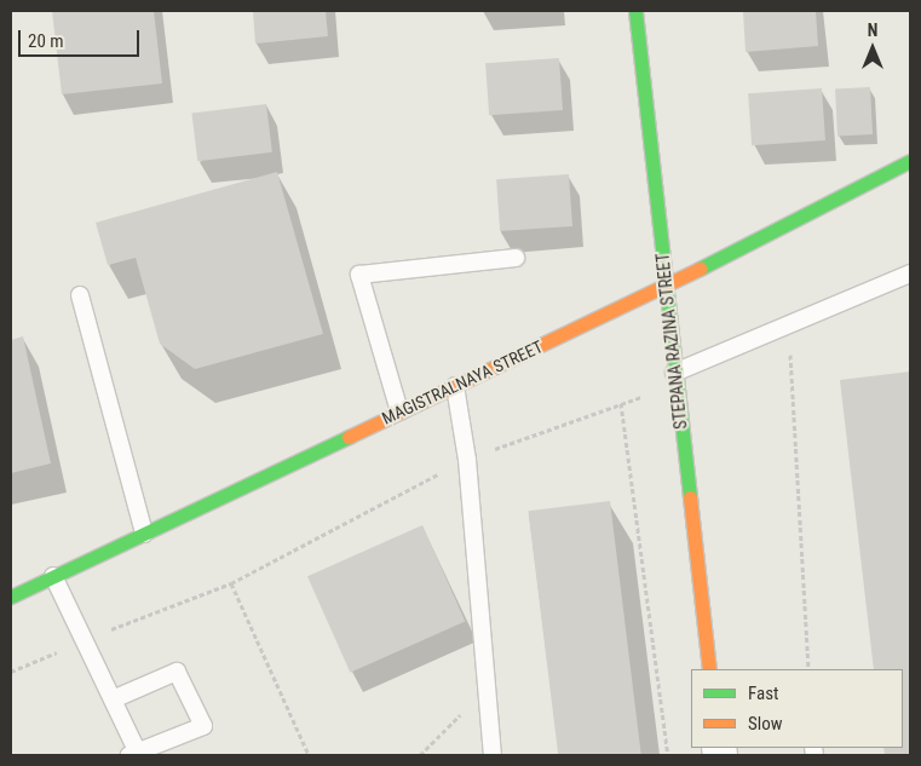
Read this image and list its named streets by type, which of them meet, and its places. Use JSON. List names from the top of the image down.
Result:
{
  "streets": {
    "street": ["STEPANA RAZINA STREET", "MAGISTRALNAYA STREET"]
  },
  "crossings": [
    ["STEPANA RAZINA STREET", "MAGISTRALNAYA STREET"]
  ],
  "legend": ["Fast", "Slow"],
  "scale_bar": "20 m",
  "north": "top"
}
